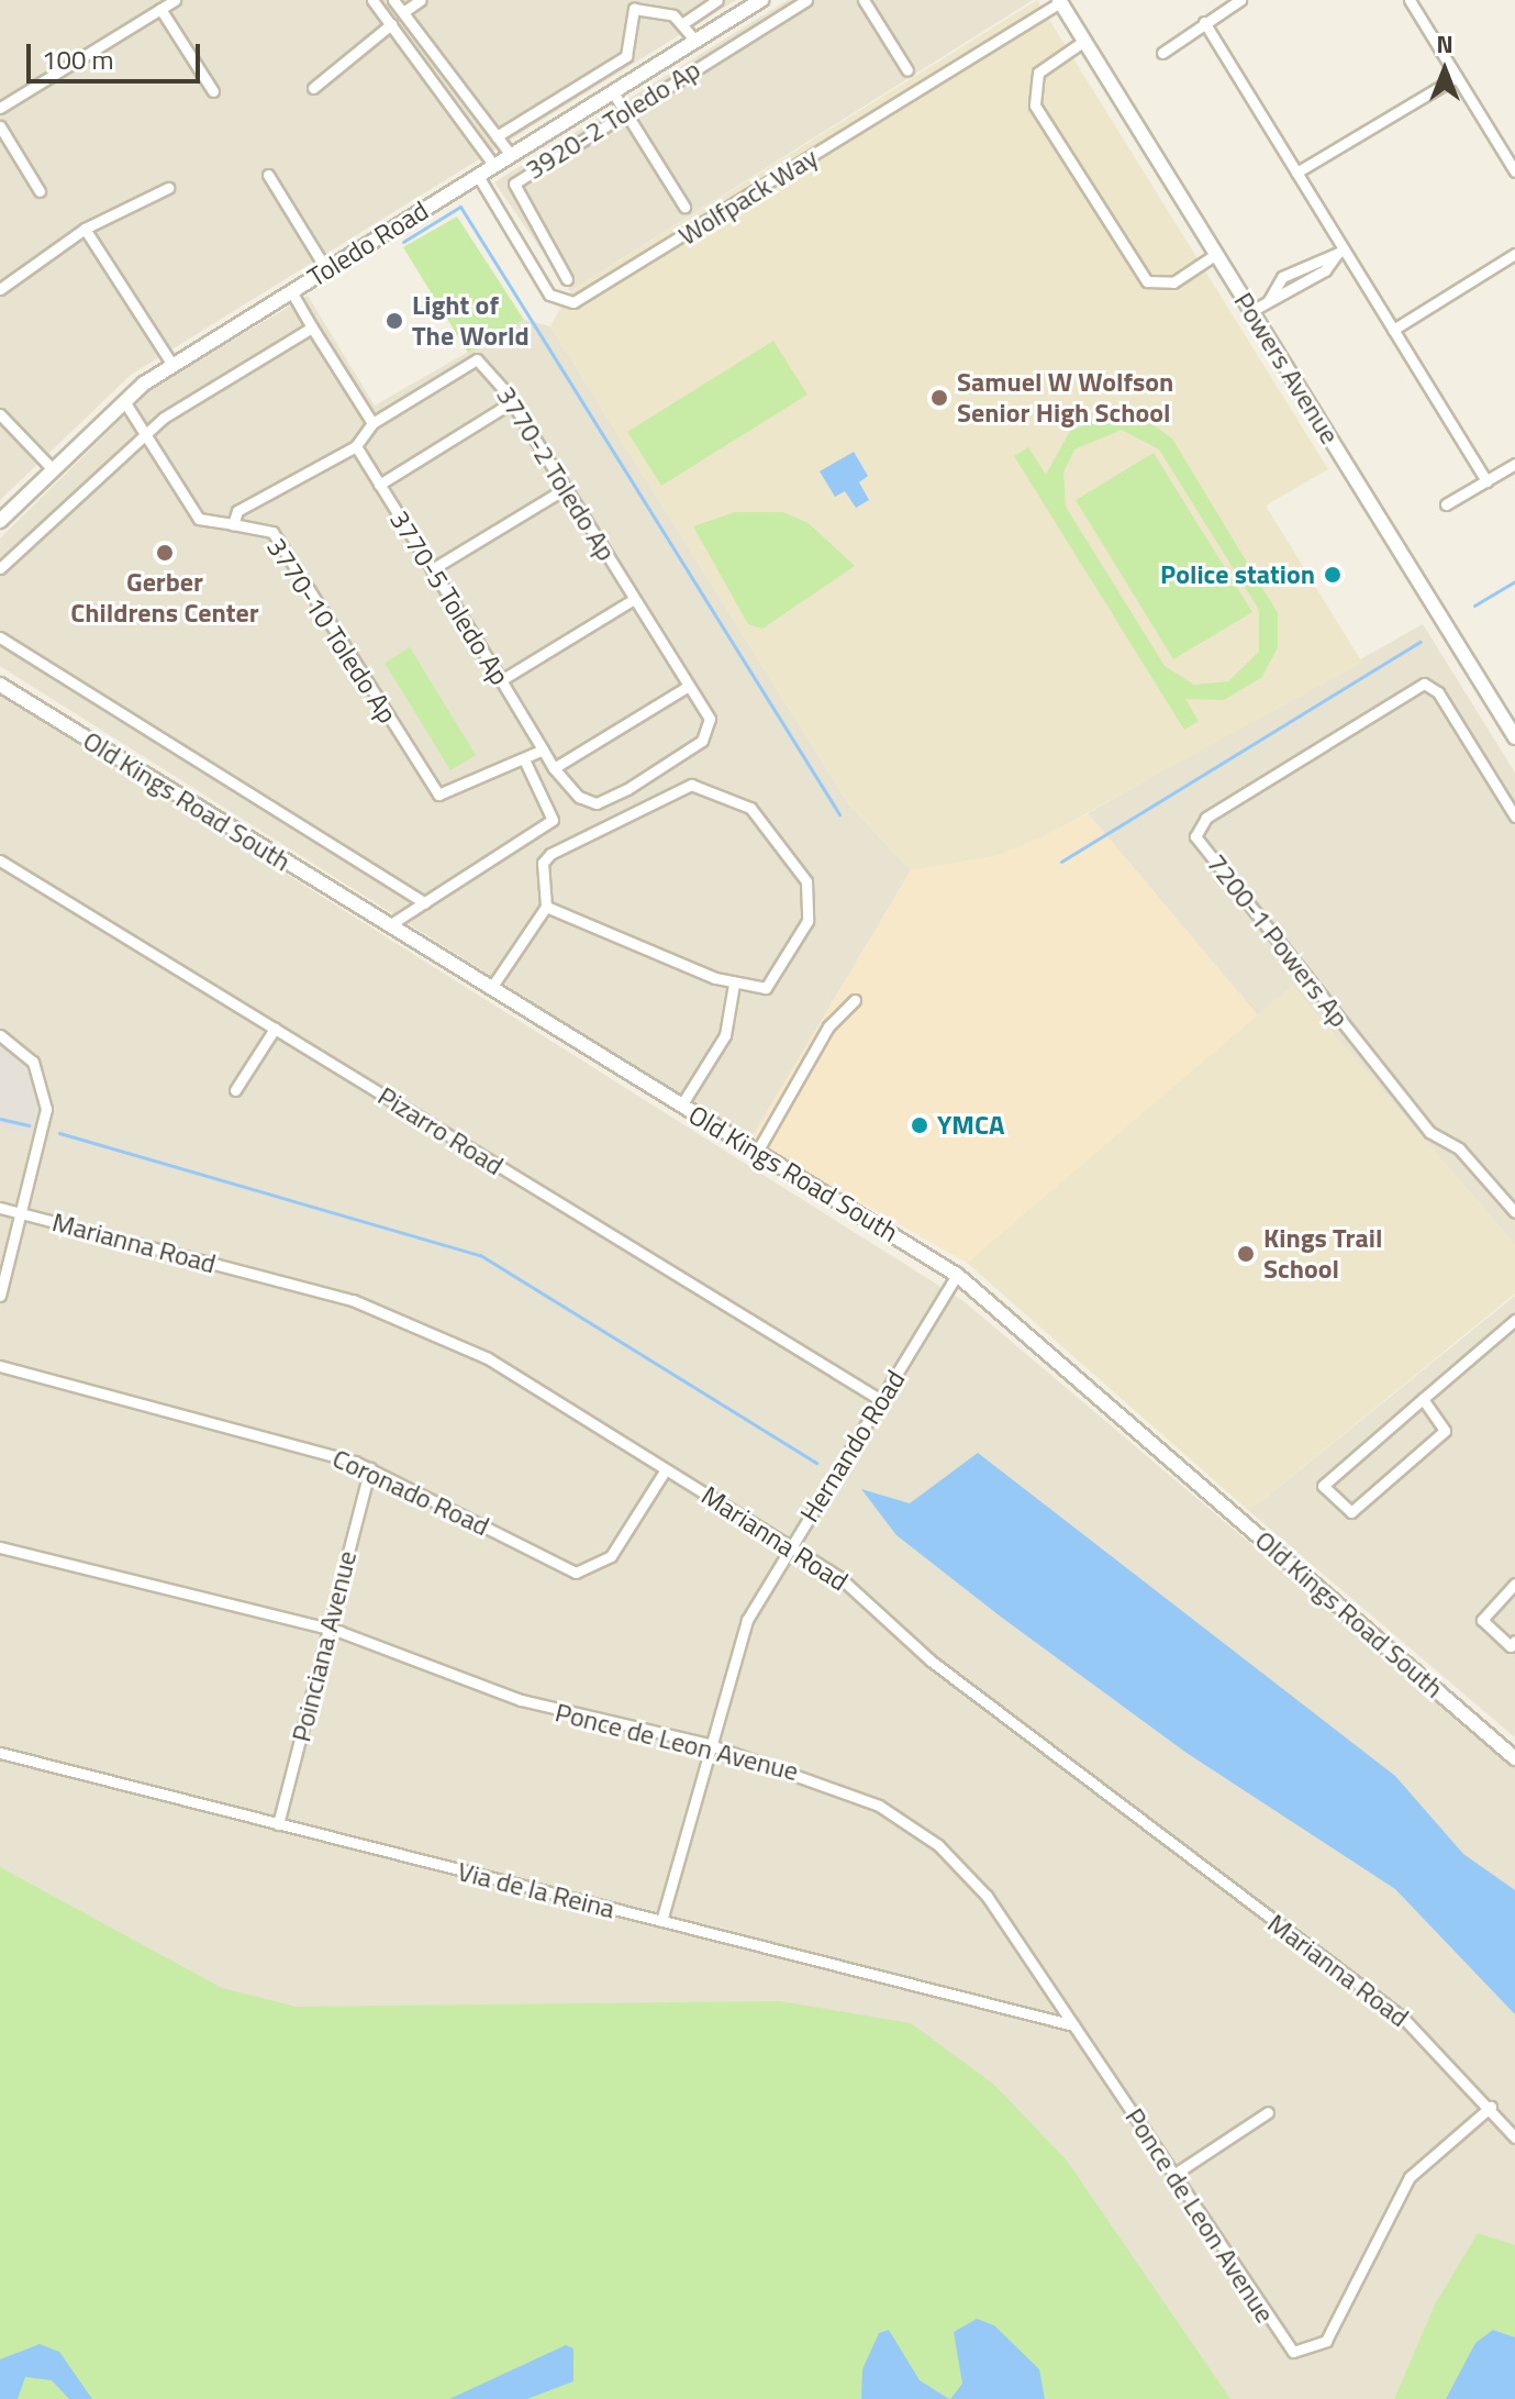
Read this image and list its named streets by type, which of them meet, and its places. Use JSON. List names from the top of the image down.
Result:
{
  "streets": {
    "street": [
      "3920-2 Toledo Ap",
      "Wolfpack Way",
      "Toledo Road",
      "Powers Avenue",
      "3770-2 Toledo Ap",
      "3770-5 Toledo Ap",
      "3770-10 Toledo Ap",
      "Old Kings Road South",
      "7200-1 Powers Ap",
      "Pizarro Road",
      "Marianna Road",
      "Hernando Road",
      "Coronado Road",
      "Poinciana Avenue",
      "Ponce de Leon Avenue",
      "Via de la Reina"
    ]
  },
  "crossings": [
    ["Wolfpack Way", "Toledo Road"],
    ["Wolfpack Way", "Powers Avenue"],
    ["3770-2 Toledo Ap", "3770-10 Toledo Ap"],
    ["3770-5 Toledo Ap", "3770-10 Toledo Ap"],
    ["Old Kings Road South", "Hernando Road"],
    ["Pizarro Road", "Hernando Road"],
    ["Marianna Road", "Hernando Road"],
    ["Marianna Road", "Coronado Road"],
    ["Marianna Road", "Ponce de Leon Avenue"],
    ["Hernando Road", "Ponce de Leon Avenue"],
    ["Hernando Road", "Via de la Reina"],
    ["Coronado Road", "Poinciana Avenue"],
    ["Poinciana Avenue", "Ponce de Leon Avenue"],
    ["Poinciana Avenue", "Via de la Reina"],
    ["Ponce de Leon Avenue", "Via de la Reina"]
  ],
  "places": [
    "Light of The World",
    "Samuel W Wolfson Senior High School",
    "Gerber Childrens Center",
    "Police station",
    "YMCA",
    "Kings Trail School"
  ],
  "scale_bar": "100 m",
  "north": "top"
}
